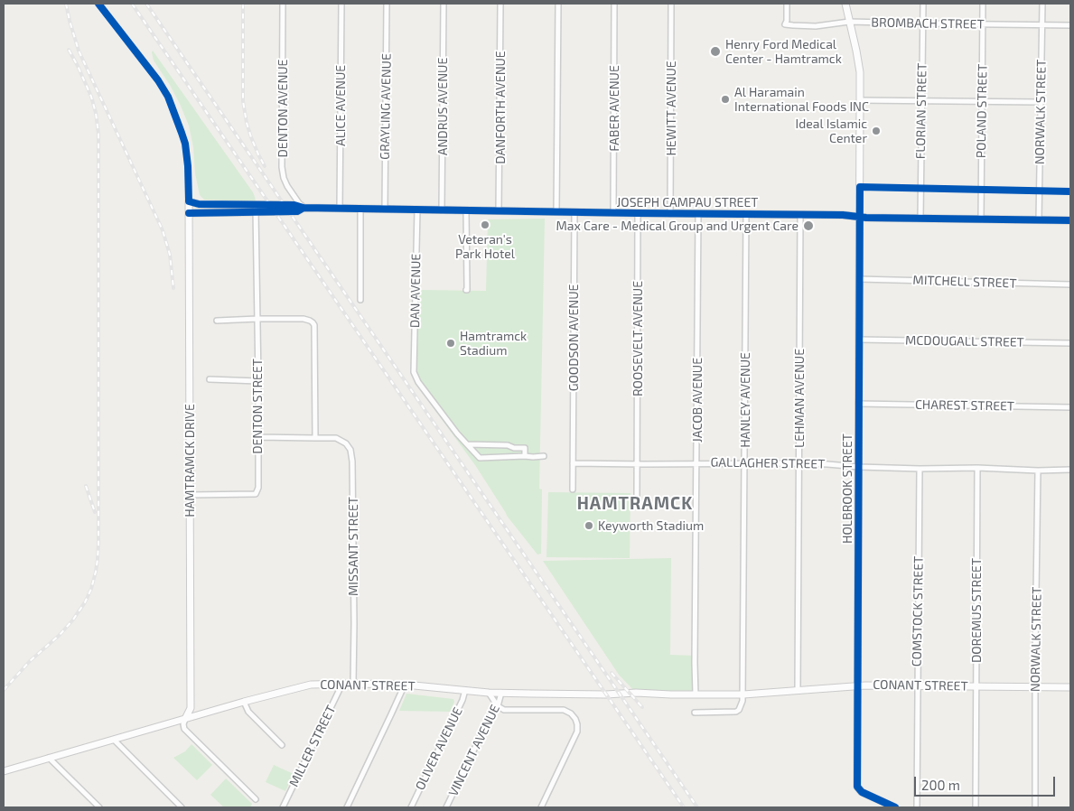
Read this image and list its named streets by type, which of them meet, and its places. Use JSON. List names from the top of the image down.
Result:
{
  "streets": {
    "street": [
      "BROMBACH STREET",
      "ALICE AVENUE",
      "GRAYLING AVENUE",
      "ANDRUS AVENUE",
      "DANFORTH AVENUE",
      "DENTON AVENUE",
      "FABER AVENUE",
      "HEWITT AVENUE",
      "FLORIAN STREET",
      "POLAND STREET",
      "NORWALK STREET",
      "JOSEPH CAMPAU STREET",
      "MITCHELL STREET",
      "DAN AVENUE",
      "GOODSON AVENUE",
      "ROOSEVELT AVENUE",
      "MCDOUGALL STREET",
      "LEHMAN AVENUE",
      "JACOB AVENUE",
      "HANLEY AVENUE",
      "CHAREST STREET",
      "DENTON STREET",
      "HAMTRAMCK DRIVE",
      "GALLAGHER STREET",
      "HOLBROOK STREET",
      "MISSANT STREET",
      "DOREMUS STREET",
      "COMSTOCK STREET",
      "CONANT STREET",
      "MILLER STREET",
      "OLIVER AVENUE",
      "VINCENT AVENUE"
    ]
  },
  "crossings": [
    ["BROMBACH STREET", "FLORIAN STREET"],
    ["BROMBACH STREET", "POLAND STREET"],
    ["BROMBACH STREET", "NORWALK STREET"],
    ["BROMBACH STREET", "HOLBROOK STREET"],
    ["ALICE AVENUE", "JOSEPH CAMPAU STREET"],
    ["GRAYLING AVENUE", "JOSEPH CAMPAU STREET"],
    ["ANDRUS AVENUE", "JOSEPH CAMPAU STREET"],
    ["DANFORTH AVENUE", "JOSEPH CAMPAU STREET"],
    ["DENTON AVENUE", "JOSEPH CAMPAU STREET"],
    ["FABER AVENUE", "JOSEPH CAMPAU STREET"],
    ["HEWITT AVENUE", "JOSEPH CAMPAU STREET"],
    ["FLORIAN STREET", "JOSEPH CAMPAU STREET"],
    ["POLAND STREET", "JOSEPH CAMPAU STREET"],
    ["NORWALK STREET", "JOSEPH CAMPAU STREET"],
    ["NORWALK STREET", "GALLAGHER STREET"],
    ["NORWALK STREET", "CONANT STREET"],
    ["JOSEPH CAMPAU STREET", "DAN AVENUE"],
    ["JOSEPH CAMPAU STREET", "GOODSON AVENUE"],
    ["JOSEPH CAMPAU STREET", "ROOSEVELT AVENUE"],
    ["JOSEPH CAMPAU STREET", "LEHMAN AVENUE"],
    ["JOSEPH CAMPAU STREET", "JACOB AVENUE"],
    ["JOSEPH CAMPAU STREET", "HANLEY AVENUE"],
    ["JOSEPH CAMPAU STREET", "HAMTRAMCK DRIVE"],
    ["JOSEPH CAMPAU STREET", "HOLBROOK STREET"],
    ["MITCHELL STREET", "HOLBROOK STREET"],
    ["GOODSON AVENUE", "GALLAGHER STREET"],
    ["ROOSEVELT AVENUE", "GALLAGHER STREET"],
    ["MCDOUGALL STREET", "HOLBROOK STREET"],
    ["LEHMAN AVENUE", "GALLAGHER STREET"],
    ["LEHMAN AVENUE", "CONANT STREET"],
    ["JACOB AVENUE", "GALLAGHER STREET"],
    ["JACOB AVENUE", "CONANT STREET"],
    ["HANLEY AVENUE", "GALLAGHER STREET"],
    ["HANLEY AVENUE", "CONANT STREET"],
    ["CHAREST STREET", "HOLBROOK STREET"],
    ["DENTON STREET", "HAMTRAMCK DRIVE"],
    ["HAMTRAMCK DRIVE", "CONANT STREET"],
    ["GALLAGHER STREET", "HOLBROOK STREET"],
    ["GALLAGHER STREET", "DOREMUS STREET"],
    ["GALLAGHER STREET", "COMSTOCK STREET"],
    ["HOLBROOK STREET", "CONANT STREET"],
    ["MISSANT STREET", "CONANT STREET"],
    ["DOREMUS STREET", "CONANT STREET"],
    ["COMSTOCK STREET", "CONANT STREET"],
    ["CONANT STREET", "MILLER STREET"],
    ["CONANT STREET", "OLIVER AVENUE"],
    ["CONANT STREET", "VINCENT AVENUE"]
  ],
  "districts": ["HAMTRAMCK"],
  "places": [
    "Henry Ford Medical Center - Hamtramck",
    "Al Haramain International Foods INC",
    "Ideal Islamic Center",
    "Veteran's Park Hotel",
    "Max Care - Medical Group and Urgent Care",
    "Hamtramck Stadium",
    "Keyworth Stadium"
  ],
  "scale_bar": "200 m"
}
